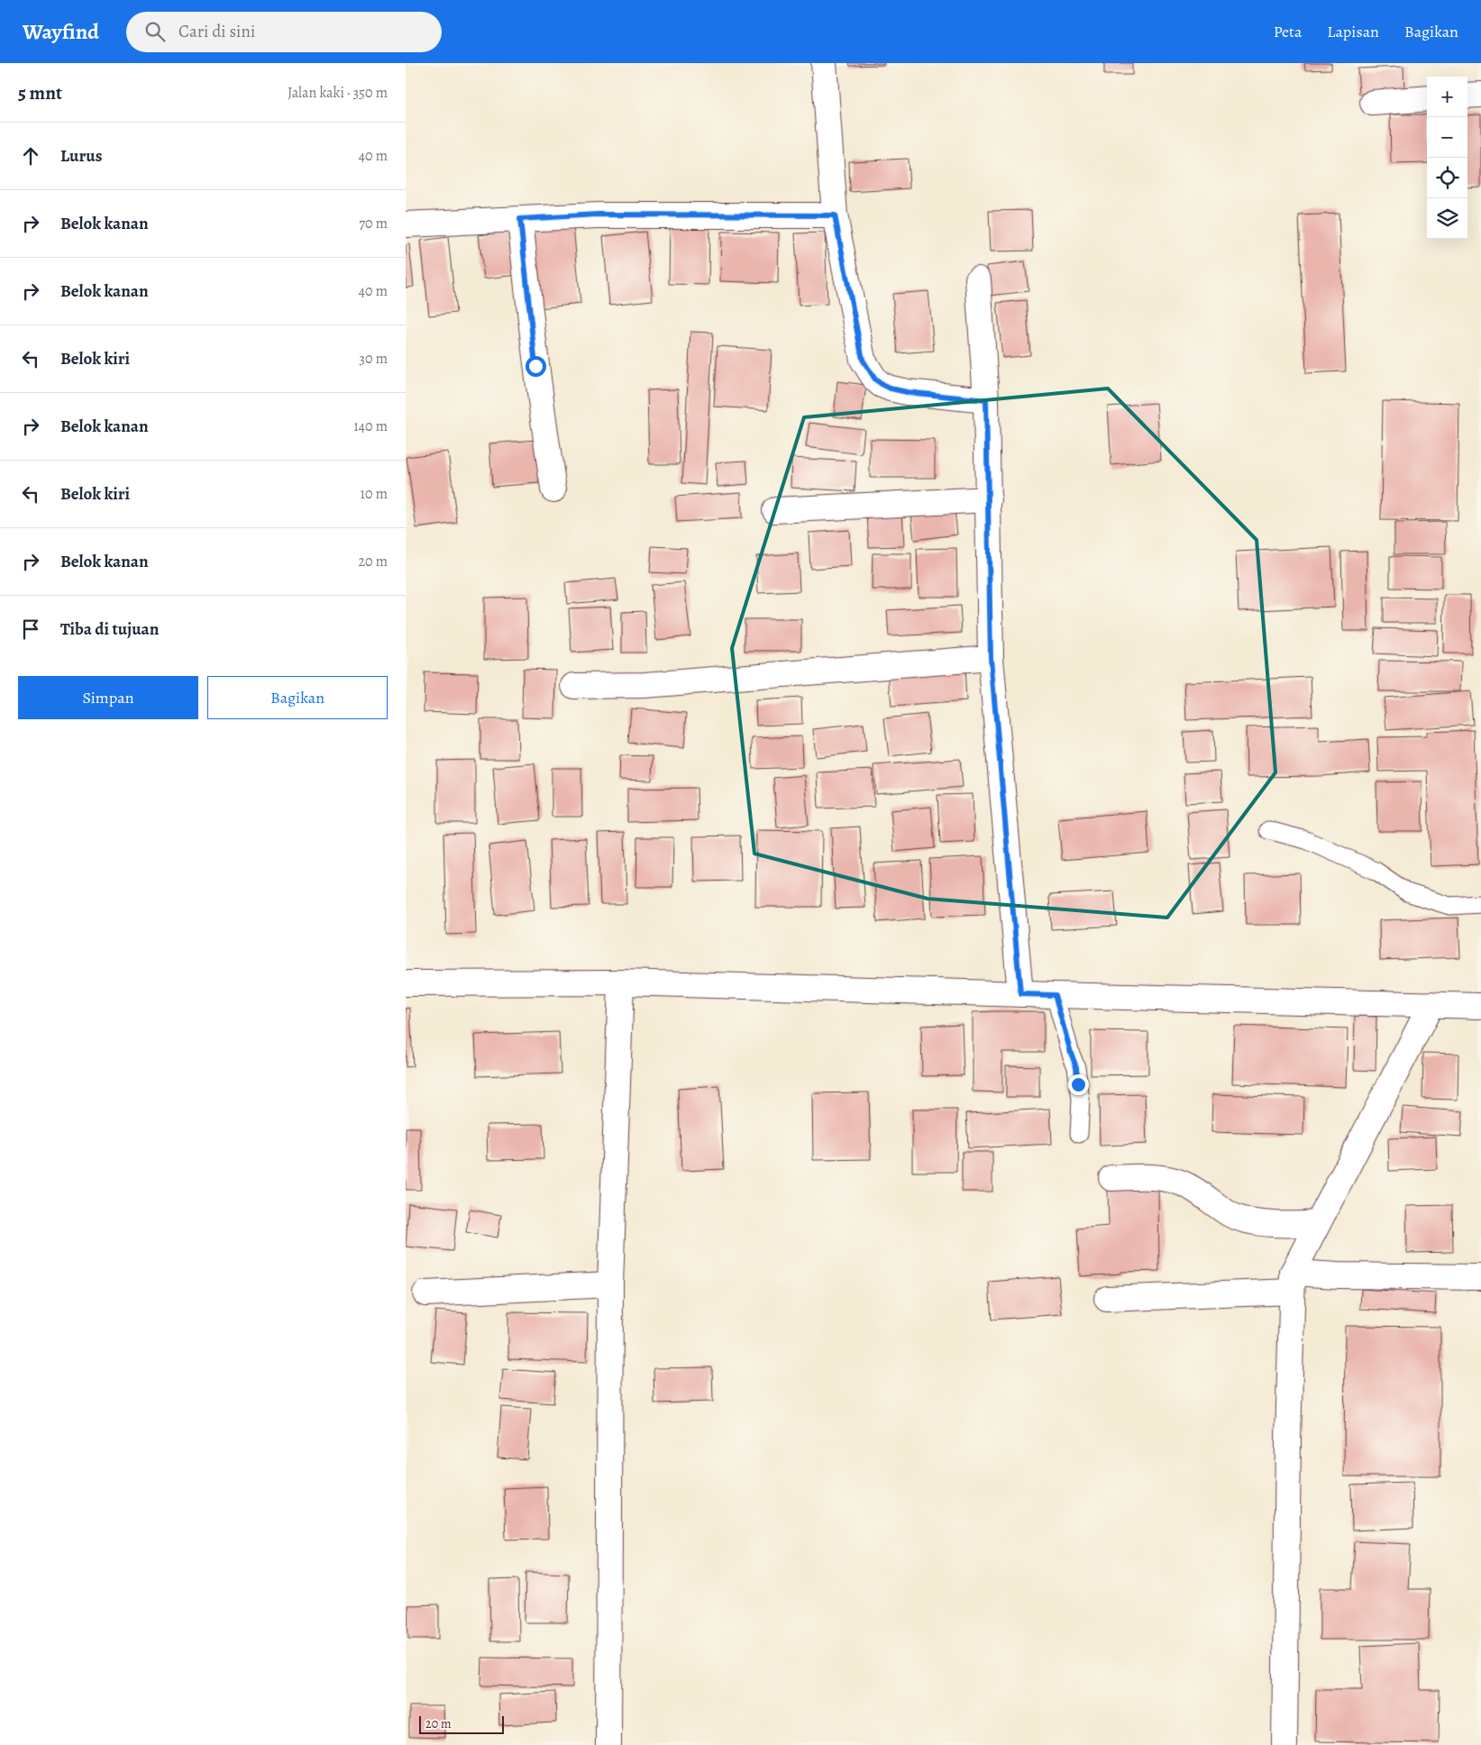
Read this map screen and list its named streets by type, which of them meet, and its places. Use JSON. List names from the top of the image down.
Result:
{
  "scale_bar": "20 m",
  "page": {
    "header": "Wayfind",
    "search": "Cari di sini",
    "nav": ["Peta", "Lapisan", "Bagikan"],
    "heading": ["5 mnt", "Jalan kaki · 350 m"],
    "map_buttons": ["+", "−"],
    "list": [
      ["Lurus", "40 m"],
      ["Belok kanan", "70 m"],
      ["Belok kanan", "40 m"],
      ["Belok kiri", "30 m"],
      ["Belok kanan", "140 m"],
      ["Belok kiri", "10 m"],
      ["Belok kanan", "20 m"],
      "Tiba di tujuan"
    ],
    "buttons": ["Simpan", "Bagikan"],
    "scale": "20 m"
  }
}
